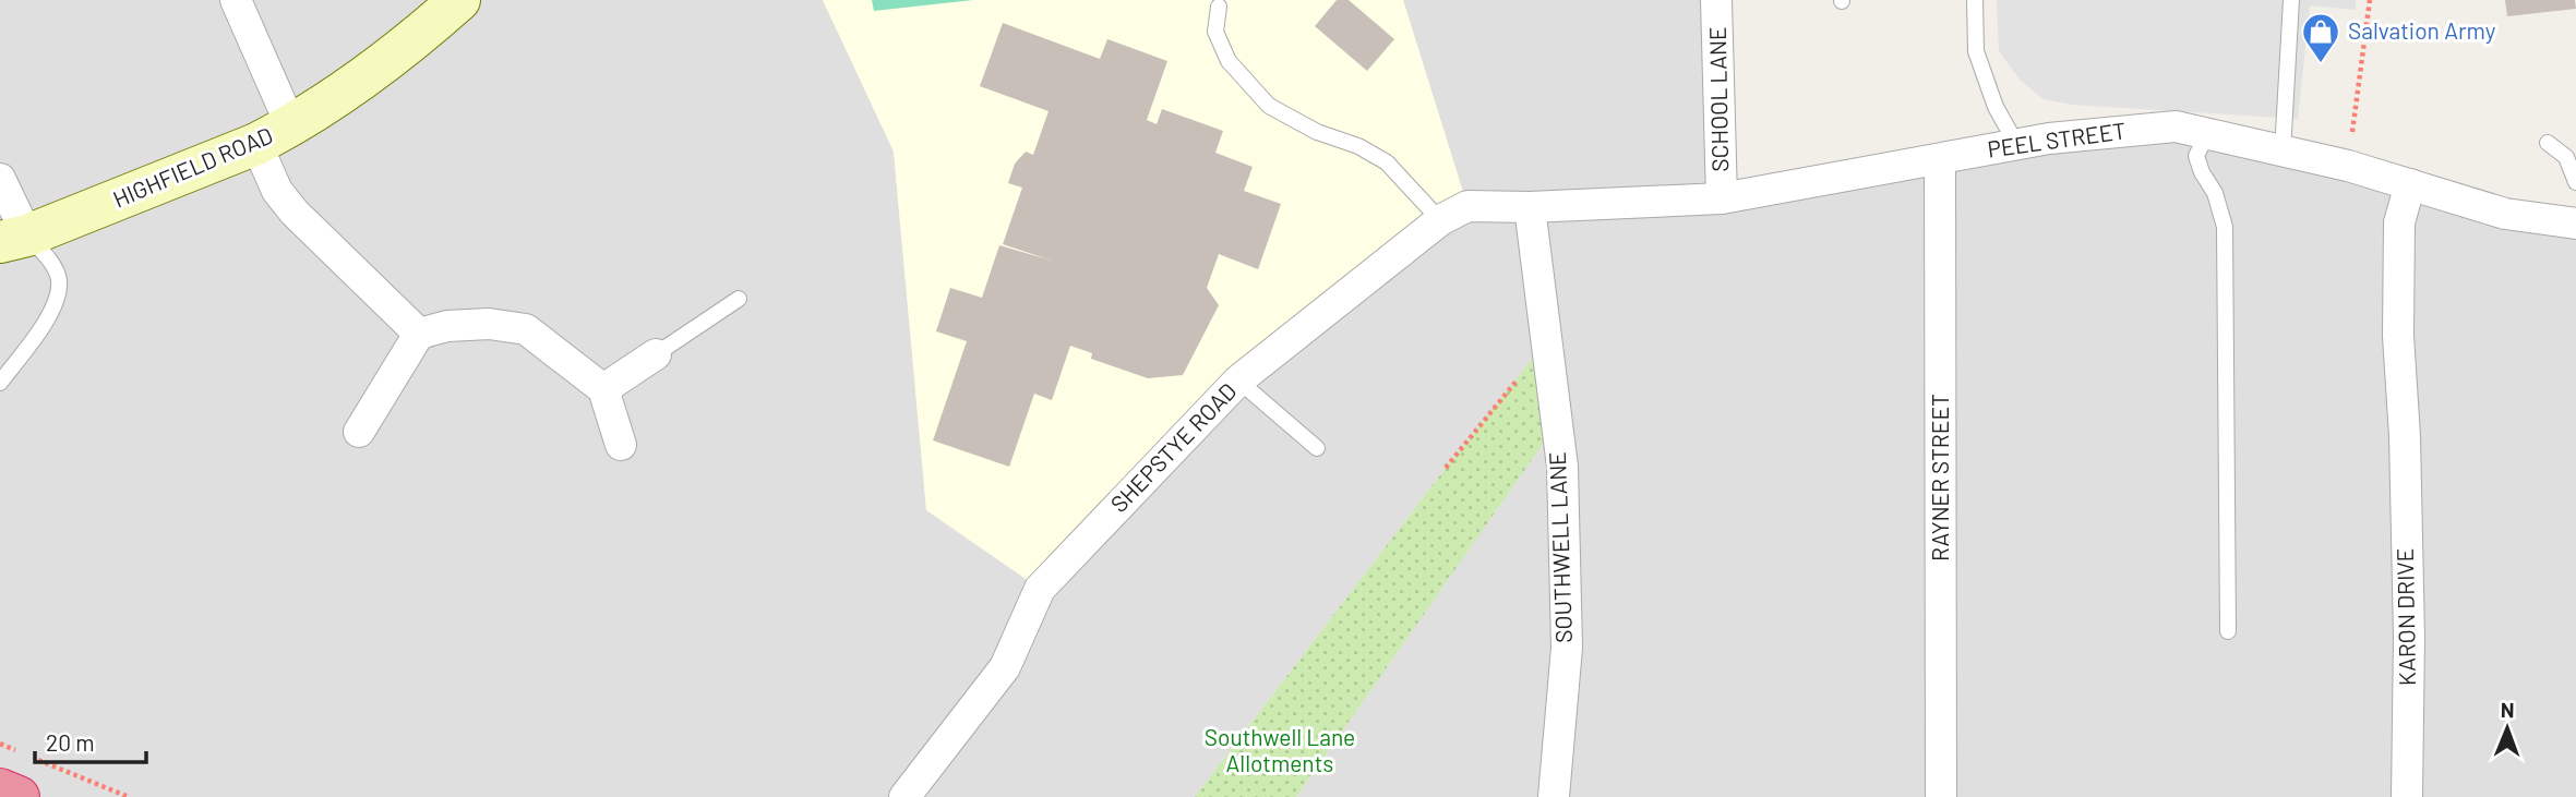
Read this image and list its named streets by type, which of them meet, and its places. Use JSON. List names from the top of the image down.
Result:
{
  "streets": {
    "main road": ["HIGHFIELD ROAD"],
    "street": [
      "SCHOOL LANE",
      "PEEL STREET",
      "SHEPSTYE ROAD",
      "RAYNER STREET",
      "SOUTHWELL LANE",
      "KARON DRIVE"
    ]
  },
  "crossings": [
    ["SCHOOL LANE", "PEEL STREET"],
    ["PEEL STREET", "SHEPSTYE ROAD"],
    ["PEEL STREET", "RAYNER STREET"],
    ["PEEL STREET", "SOUTHWELL LANE"],
    ["PEEL STREET", "KARON DRIVE"],
    ["SHEPSTYE ROAD", "SOUTHWELL LANE"]
  ],
  "parks": ["Southwell Lane Allotments"],
  "places": {
    "shop": ["Salvation Army"]
  },
  "scale_bar": "20 m",
  "north": "top"
}
